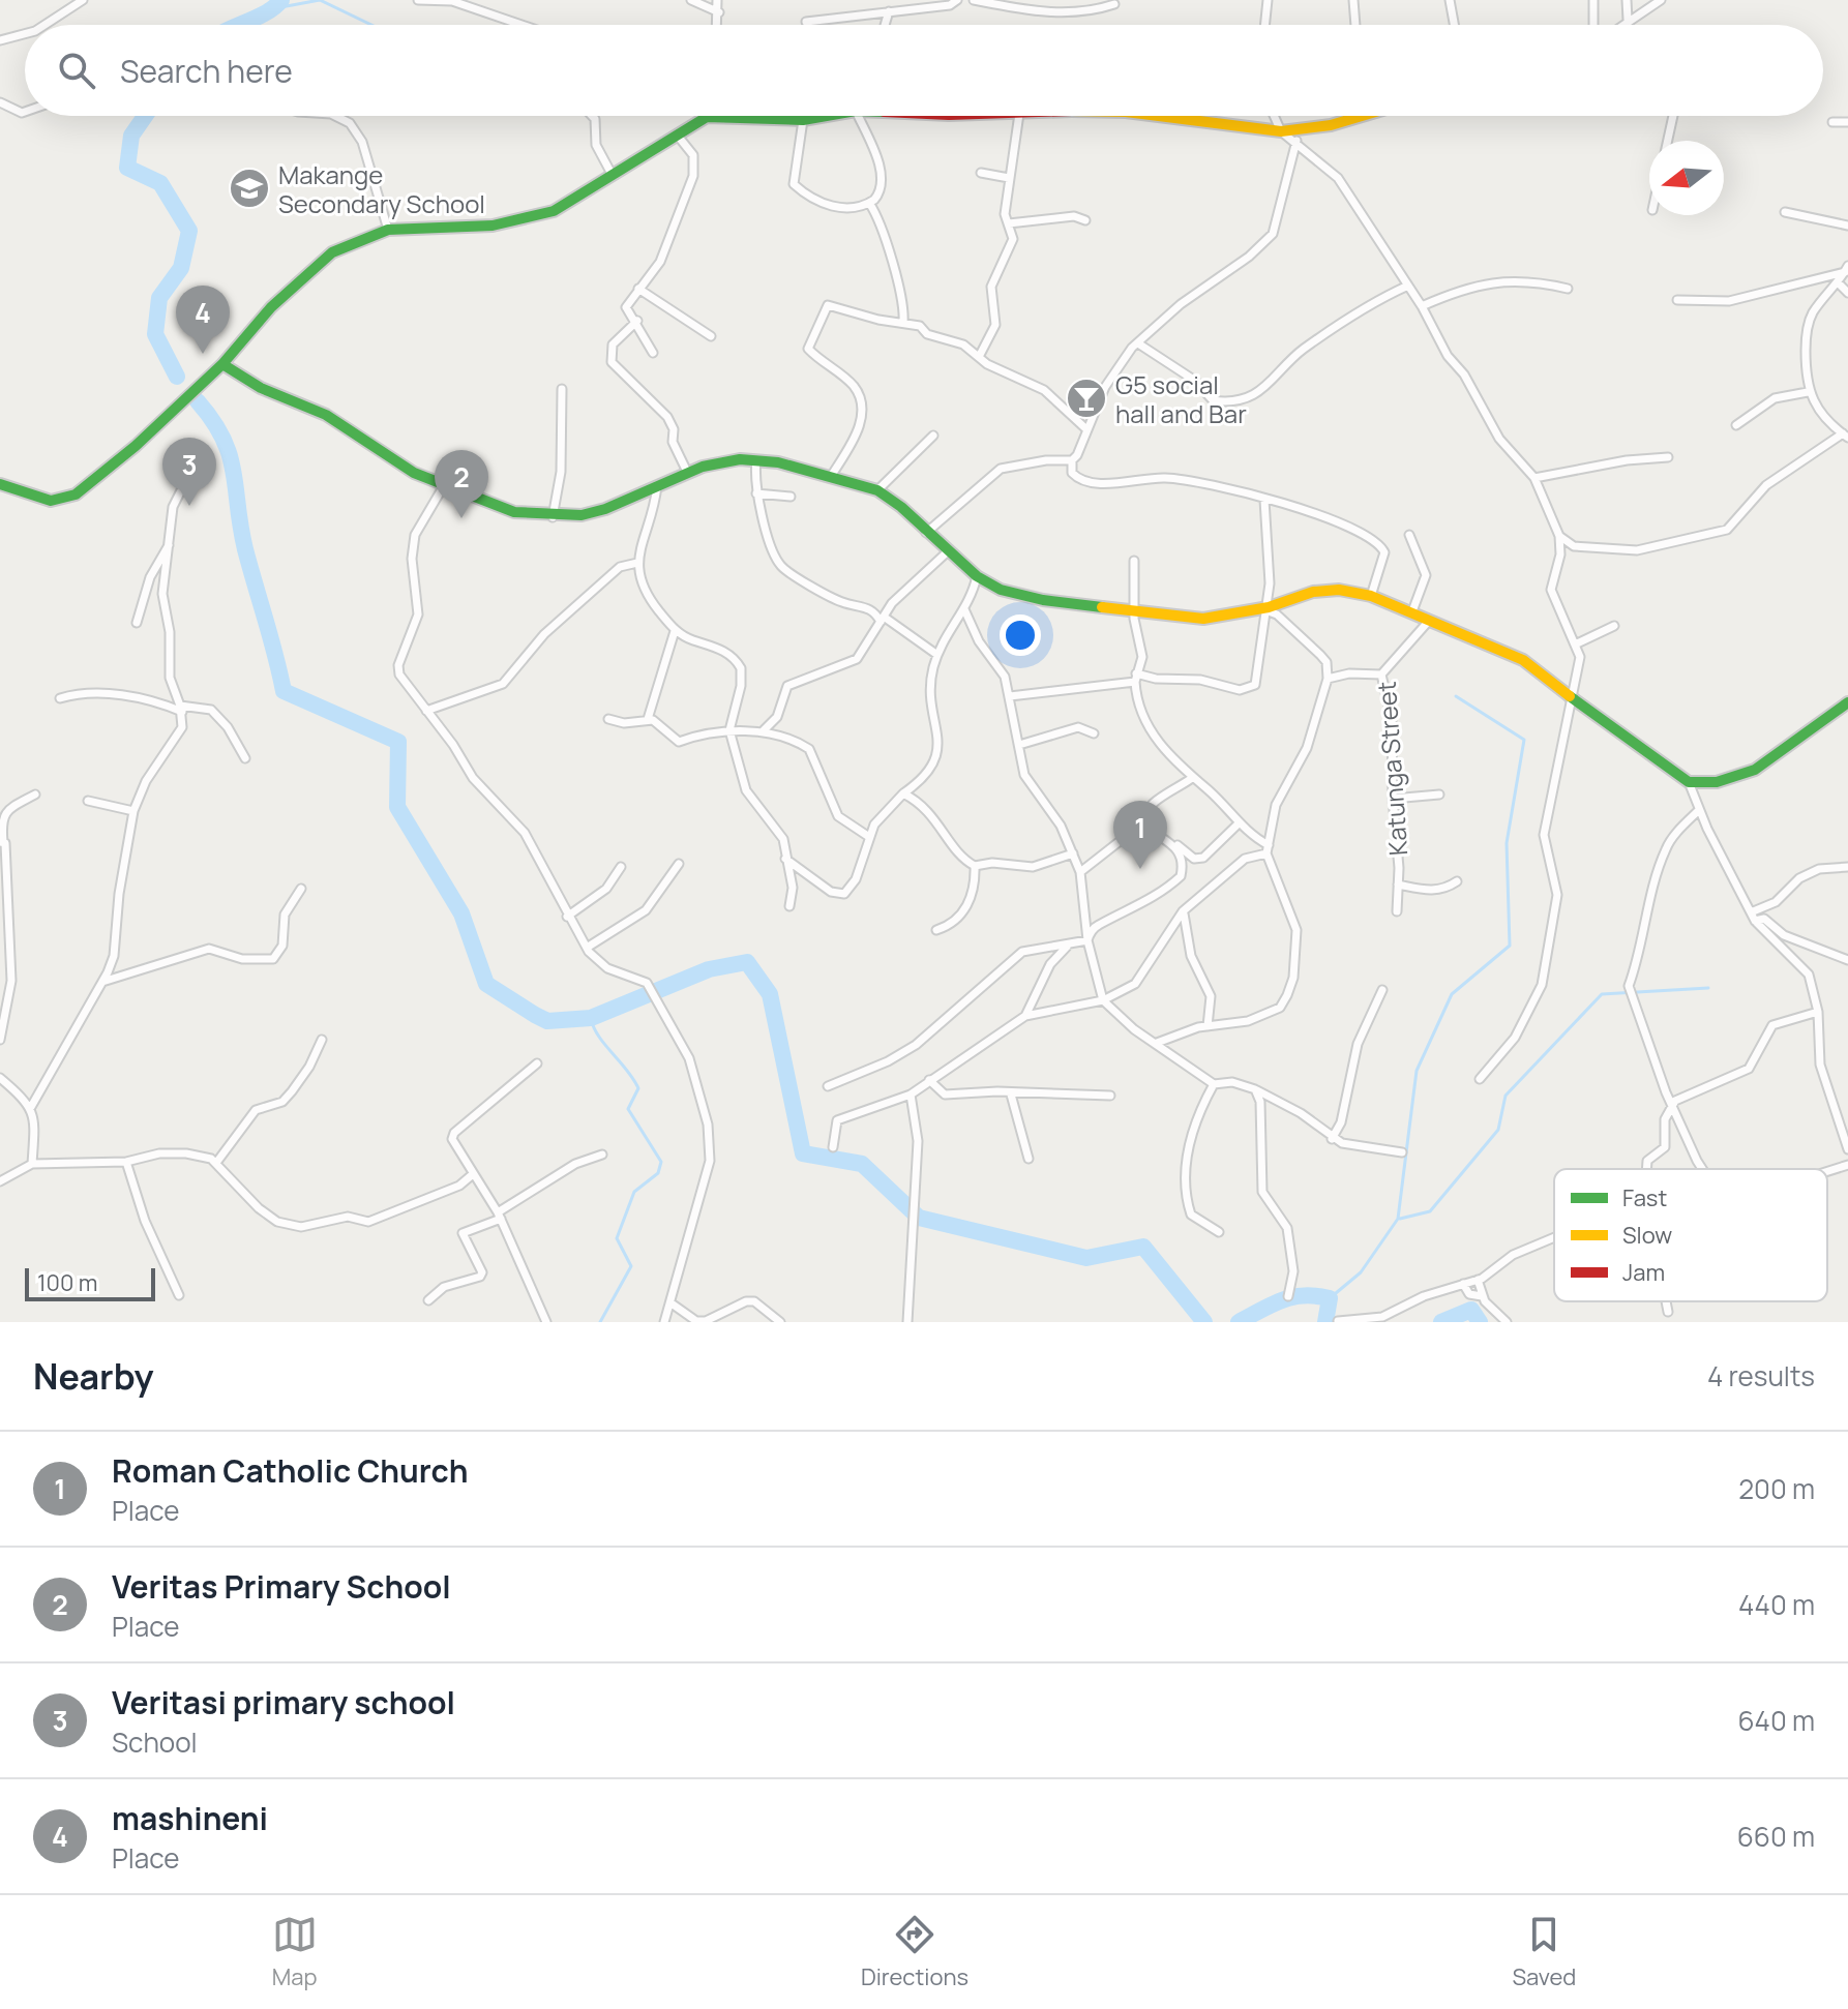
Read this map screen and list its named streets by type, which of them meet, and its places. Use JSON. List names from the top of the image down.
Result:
{
  "streets": {
    "street": ["Katunga Street"]
  },
  "places": {
    "school or university": ["Makange Secondary School"],
    "bar": ["G5 social hall and Bar"]
  },
  "legend": ["Fast", "Slow", "Jam"],
  "scale_bar": "100 m",
  "north": "left",
  "page": {
    "search": "Search here",
    "pins": [
      "4",
      "3",
      "2",
      "1"
    ],
    "scale": "100 m",
    "heading": ["Nearby", "4 results"],
    "list": [
      {
        "mark": "1",
        "name": "Roman Catholic Church",
        "note": "Place",
        "value": "200 m"
      },
      {
        "mark": "2",
        "name": "Veritas Primary School",
        "note": "Place",
        "value": "440 m"
      },
      {
        "mark": "3",
        "name": "Veritasi primary school",
        "note": "School",
        "value": "640 m"
      },
      {
        "mark": "4",
        "name": "mashineni",
        "note": "Place",
        "value": "660 m"
      }
    ],
    "nav": ["Map", "Directions", "Saved"]
  }
}
